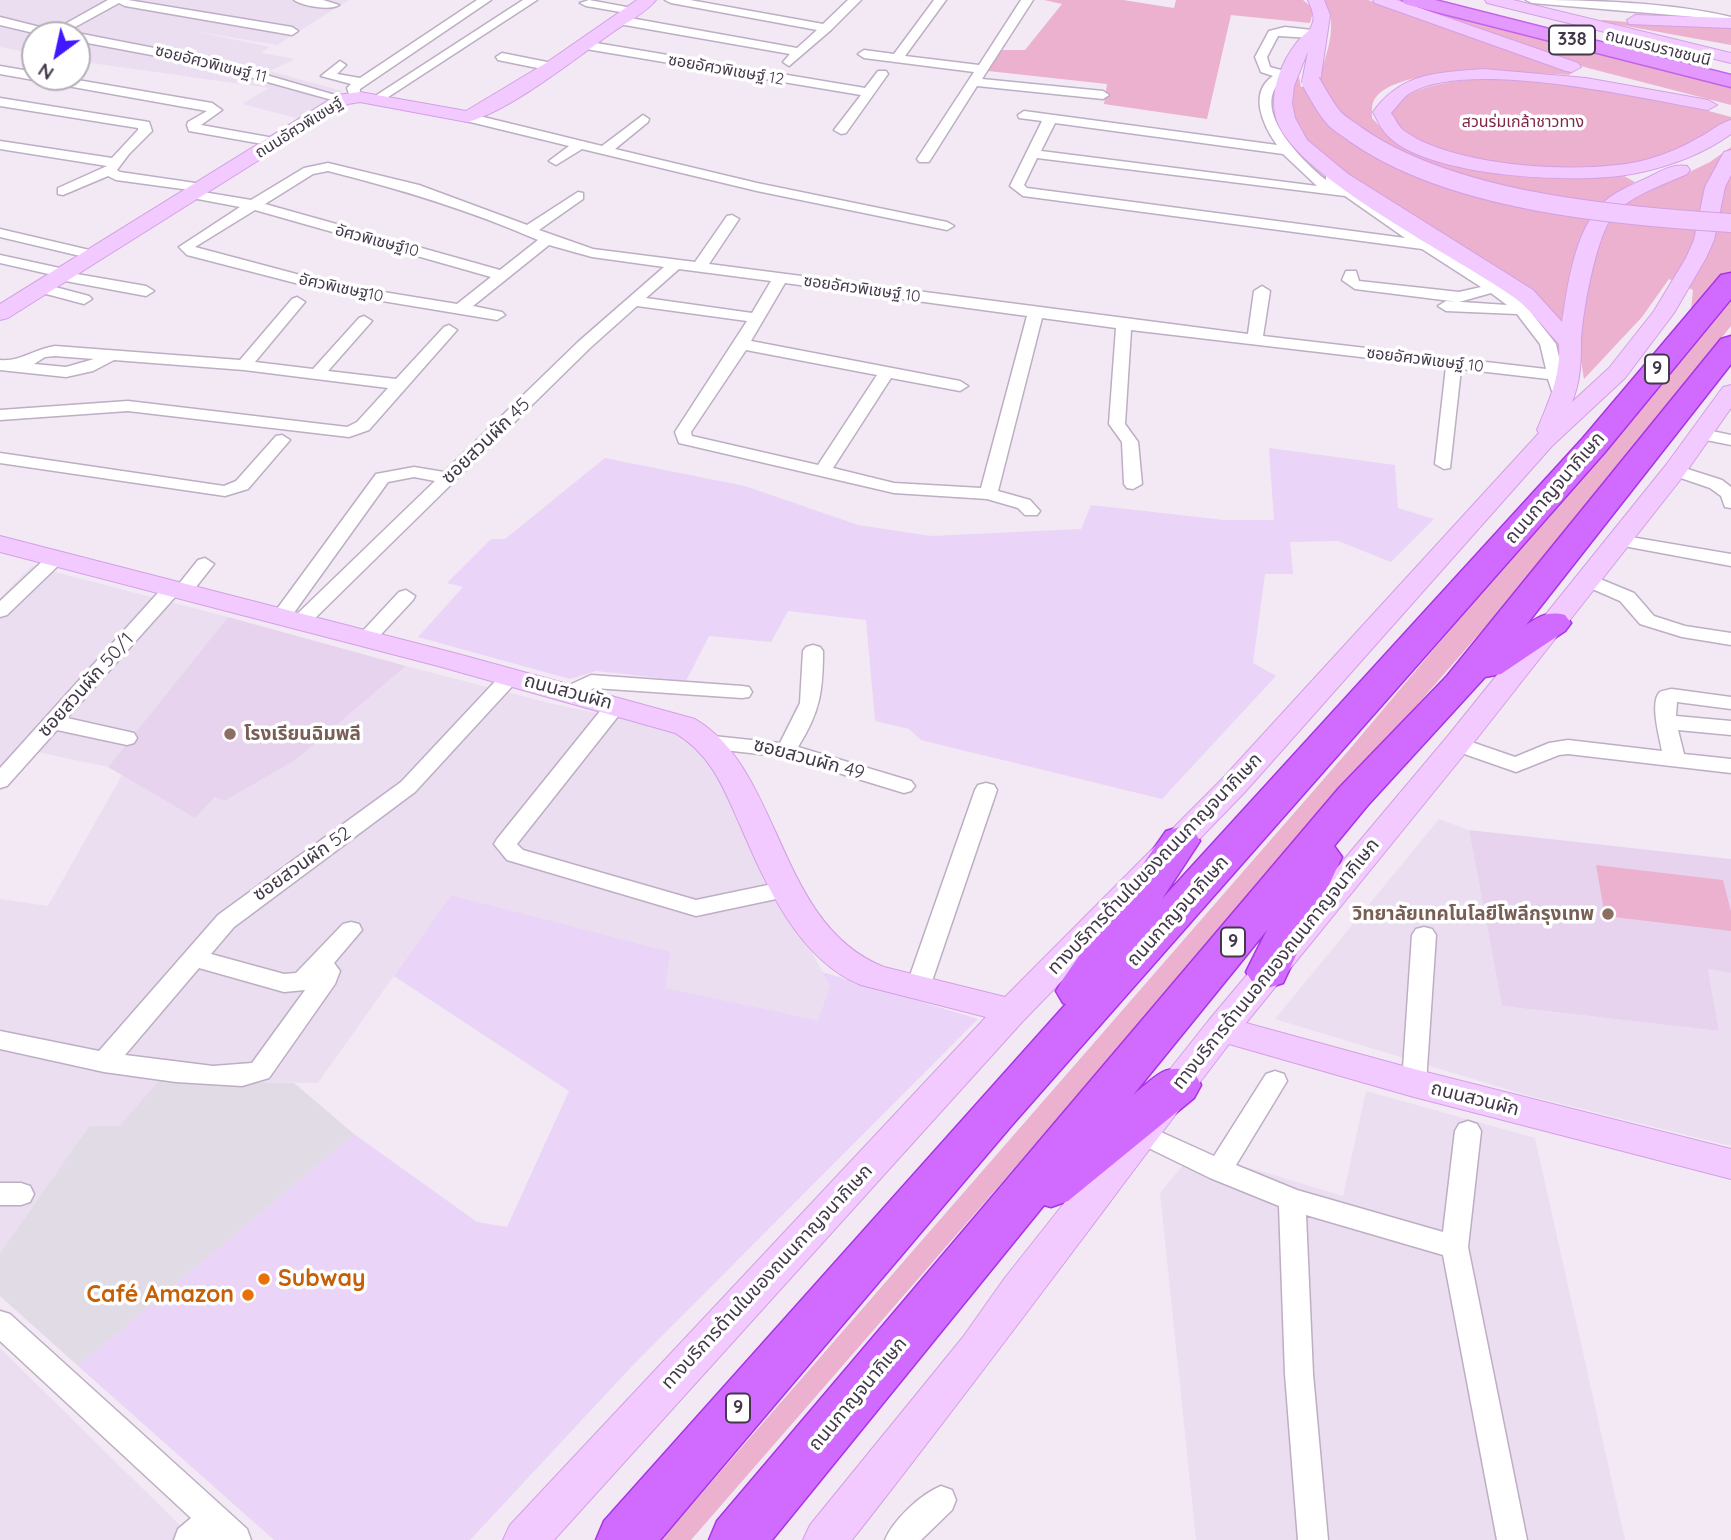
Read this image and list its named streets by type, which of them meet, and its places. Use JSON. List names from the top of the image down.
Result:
{
  "streets": {
    "highway": ["9", "ถนนกาญจนาภิเษก"],
    "main road": [
      "338",
      "ถนนบรมราชชนนี",
      "ถนนอัศวพิเชษฐ์",
      "ถนนสวนผัก",
      "ทางบริการด้านในของถนนกาญจนาภิเษก",
      "ทางบริการด้านนอกของถนนกาญจนาภิเษก"
    ],
    "street": [
      "ซอยอัศวพิเชษฐ์ 11",
      "ซอยอัศวพิเชษฐ์ 12",
      "อัศวพิเชษฐ์10",
      "อัศวพิเชษฐ10",
      "ซอยอัศวพิเชษฐ์ 10",
      "ซอยสวนผัก 45",
      "ซอยสวนผัก 50/1",
      "ซอยสวนผัก 49",
      "ซอยสวนผัก 52"
    ]
  },
  "crossings": [
    ["338", "ถนนบรมราชชนนี"],
    ["ซอยอัศวพิเชษฐ์ 11", "ถนนอัศวพิเชษฐ์"],
    ["อัศวพิเชษฐ์10", "ซอยอัศวพิเชษฐ์ 10"],
    ["อัศวพิเชษฐ10", "ซอยอัศวพิเชษฐ์ 10"],
    ["ซอยอัศวพิเชษฐ์ 10", "ซอยสวนผัก 45"],
    ["ซอยสวนผัก 45", "ถนนสวนผัก"],
    ["ซอยสวนผัก 50/1", "ถนนสวนผัก"],
    ["ถนนสวนผัก", "ซอยสวนผัก 49"],
    ["ถนนสวนผัก", "ซอยสวนผัก 52"],
    ["ถนนสวนผัก", "ทางบริการด้านในของถนนกาญจนาภิเษก"],
    ["ถนนสวนผัก", "ทางบริการด้านนอกของถนนกาญจนาภิเษก"]
  ],
  "parks": ["สวนร่มเกล้าชาวทาง"],
  "places": [
    "โรงเรียนฉิมพลี",
    "วิทยาลัยเทคโนโลยีโพลีกรุงเทพ",
    "Subway",
    "Café Amazon"
  ],
  "north": "bottom left"
}
